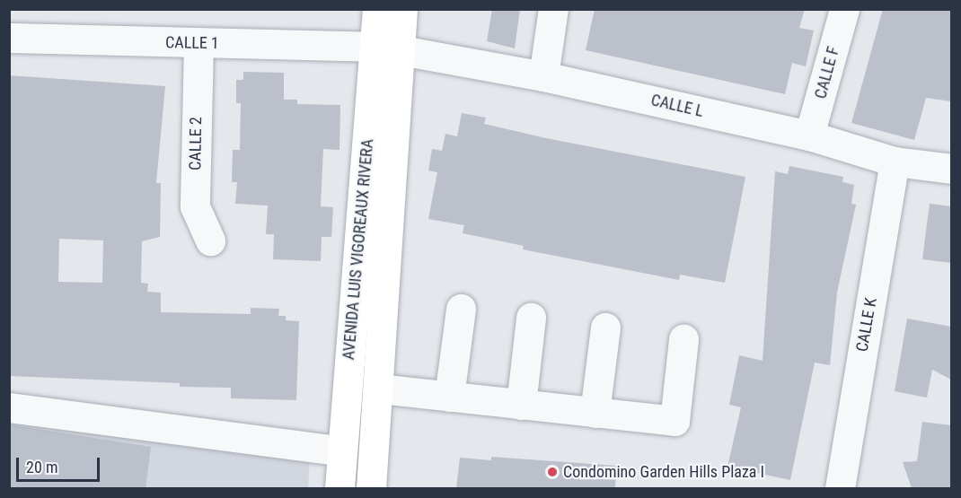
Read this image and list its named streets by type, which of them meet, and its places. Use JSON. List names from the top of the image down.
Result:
{
  "streets": {
    "main road": ["AVENIDA LUIS VIGOREAUX RIVERA"],
    "street": [
      "CALLE 1",
      "CALLE F",
      "CALLE L",
      "CALLE 2",
      "CALLE K"
    ]
  },
  "crossings": [
    ["CALLE 1", "CALLE L"],
    ["CALLE 1", "CALLE 2"],
    ["CALLE 1", "AVENIDA LUIS VIGOREAUX RIVERA"],
    ["CALLE F", "CALLE L"],
    ["CALLE L", "AVENIDA LUIS VIGOREAUX RIVERA"],
    ["CALLE L", "CALLE K"]
  ],
  "places": ["Condomino Garden Hills Plaza I"],
  "scale_bar": "20 m"
}
